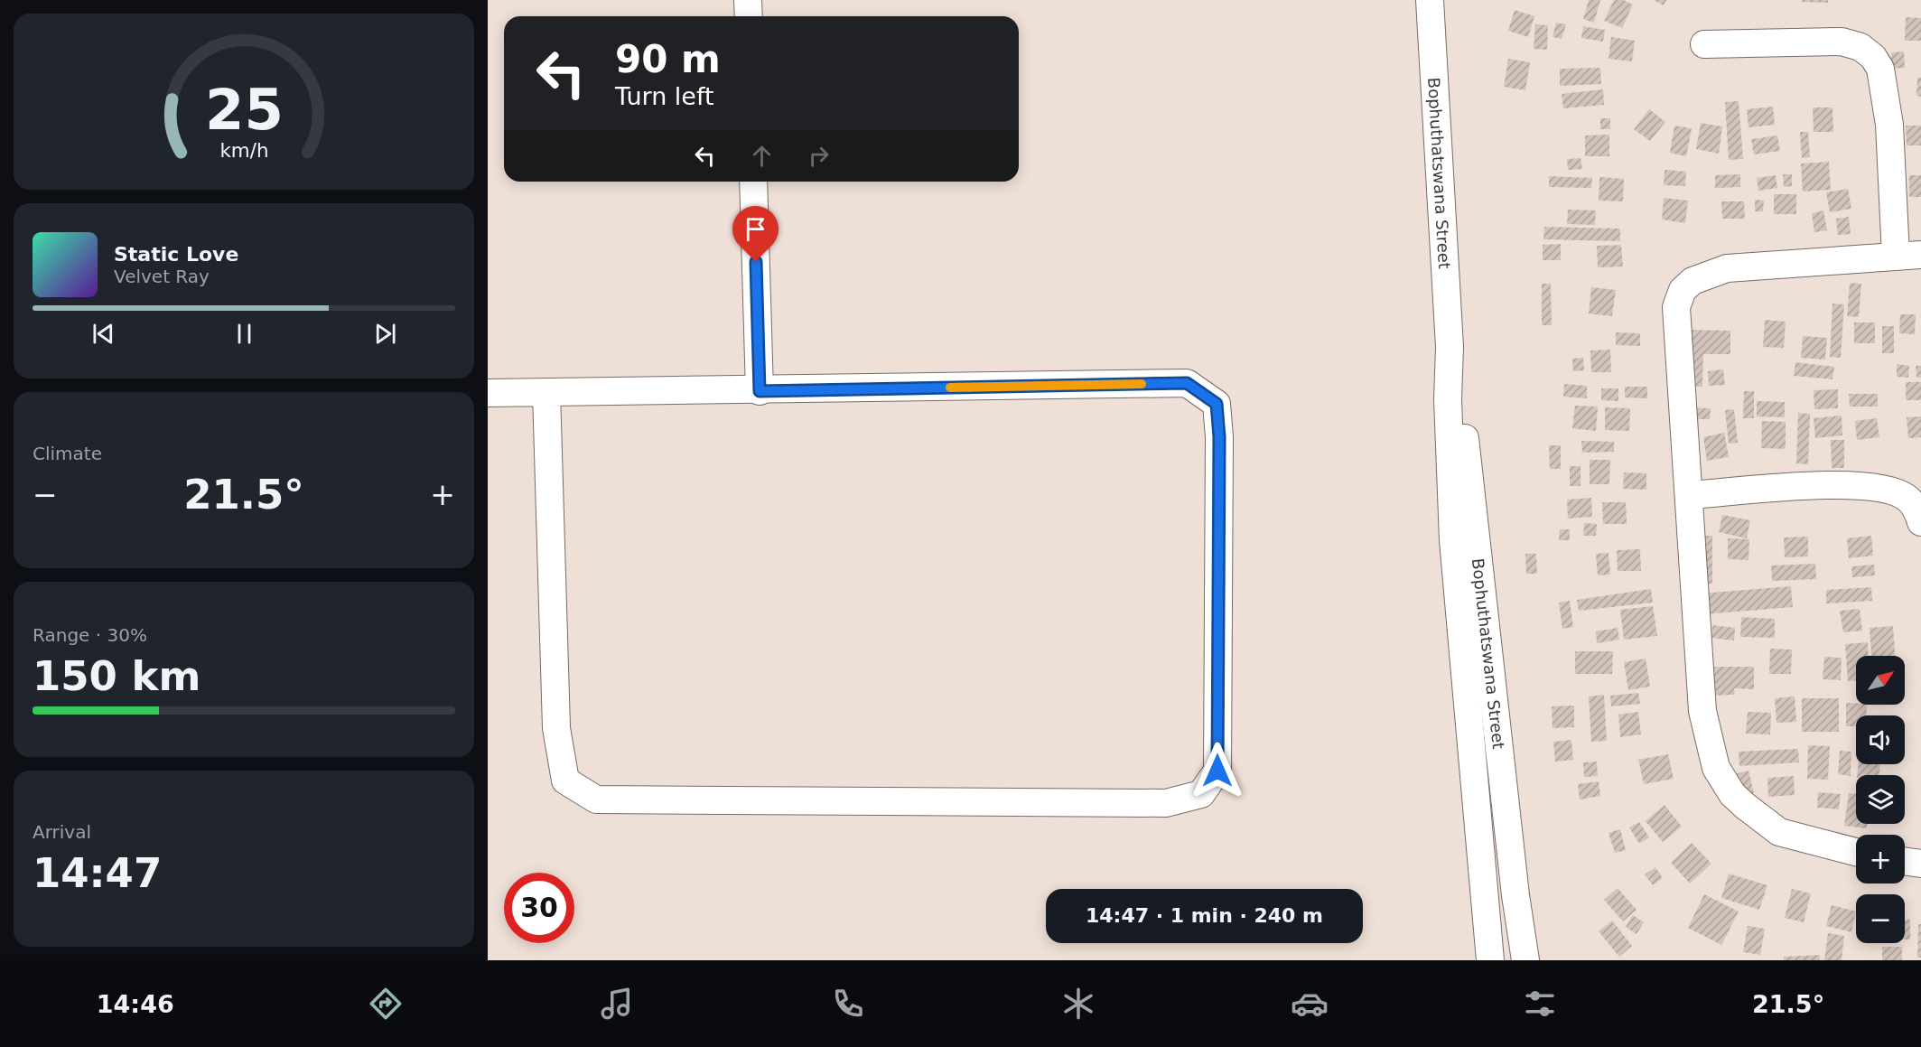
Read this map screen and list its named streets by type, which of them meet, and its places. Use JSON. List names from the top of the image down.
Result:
{
  "streets": {
    "street": ["Bophuthatswana Street"]
  },
  "north": "top right",
  "page": {
    "turn": ["90 m", "Turn left"],
    "song": ["Static Love", "Velvet Ray"],
    "tile": [
      "Climate",
      ["Range · 30%", "150 km"],
      ["Arrival", "14:47"]
    ],
    "heat": ["−", "21.5°", "+"],
    "map_buttons": ["+", "−"],
    "limit": "30",
    "trip": "14:47 · 1 min · 240 m",
    "tabs": ["14:46", "21.5°"],
    "gauge": ["25", "km/h"]
  }
}
